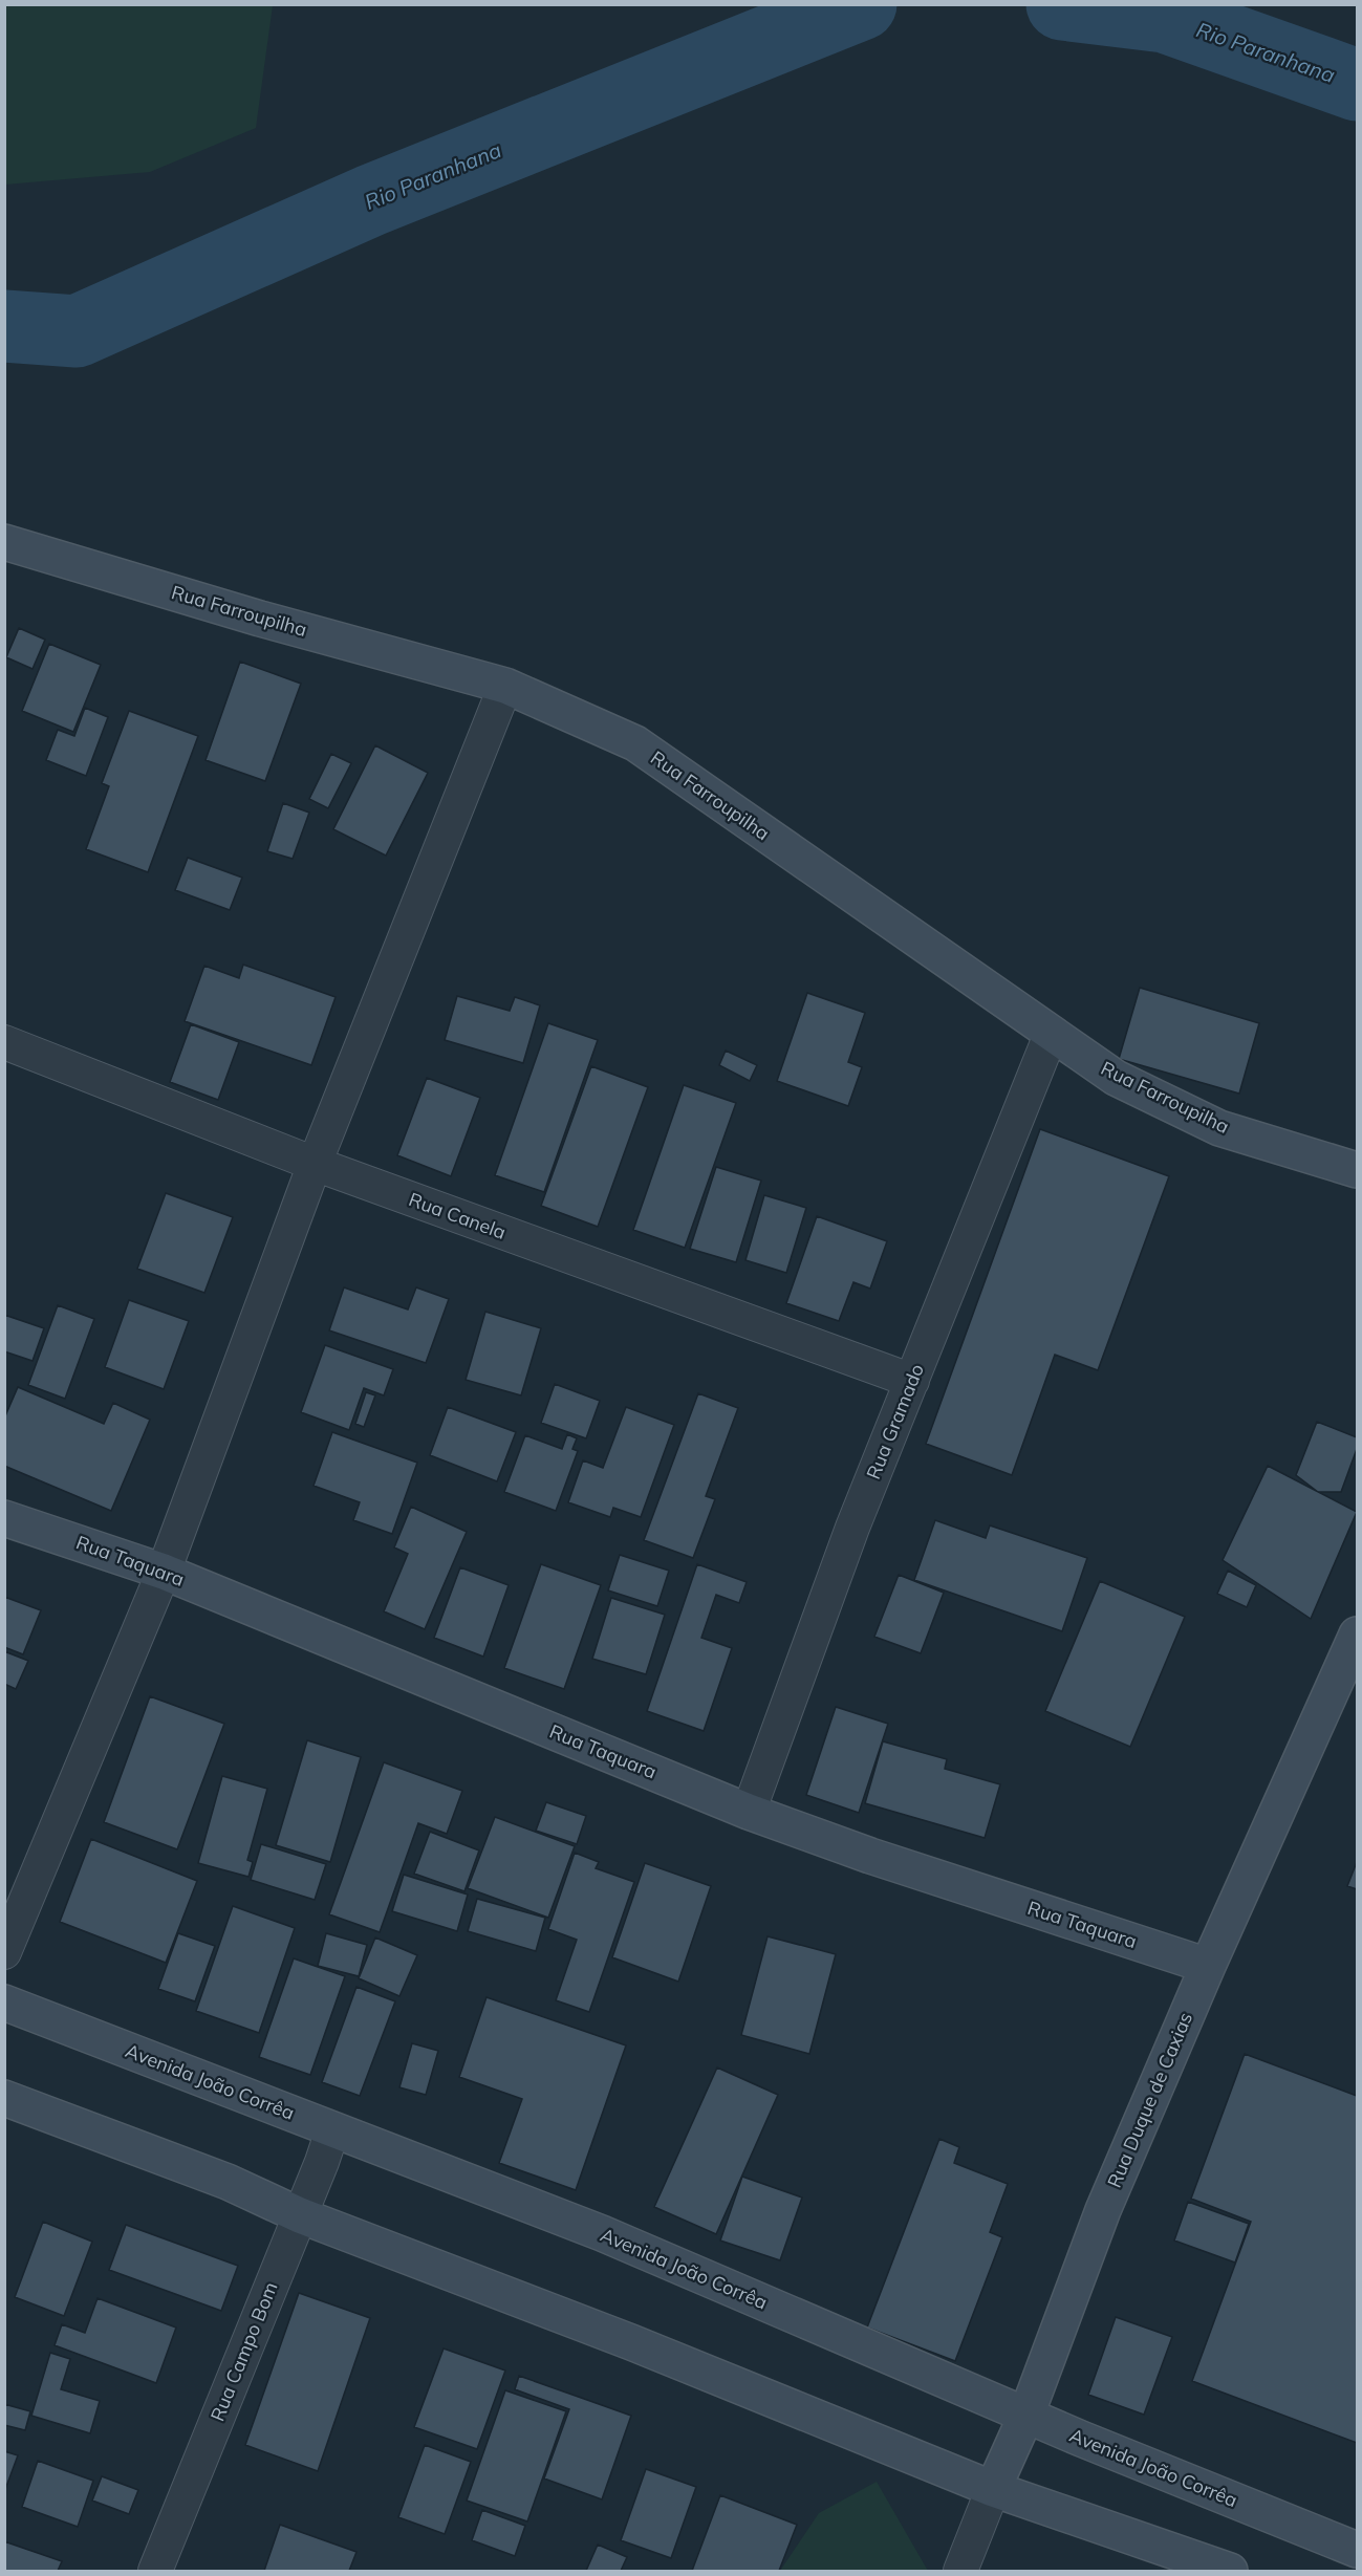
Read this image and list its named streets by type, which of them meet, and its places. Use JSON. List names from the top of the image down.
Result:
{
  "streets": {
    "street": [
      "Rua Farroupilha",
      "Rua Canela",
      "Rua Gramado",
      "Rua Taquara",
      "Avenida João Corrêa",
      "Rua Duque de Caxias",
      "Rua Campo Bom"
    ]
  },
  "crossings": [
    ["Rua Farroupilha", "Rua Gramado"],
    ["Rua Canela", "Rua Gramado"],
    ["Rua Gramado", "Rua Taquara"],
    ["Rua Taquara", "Rua Duque de Caxias"],
    ["Avenida João Corrêa", "Rua Duque de Caxias"],
    ["Avenida João Corrêa", "Rua Campo Bom"]
  ],
  "water": ["Rio Paranhana"]
}
